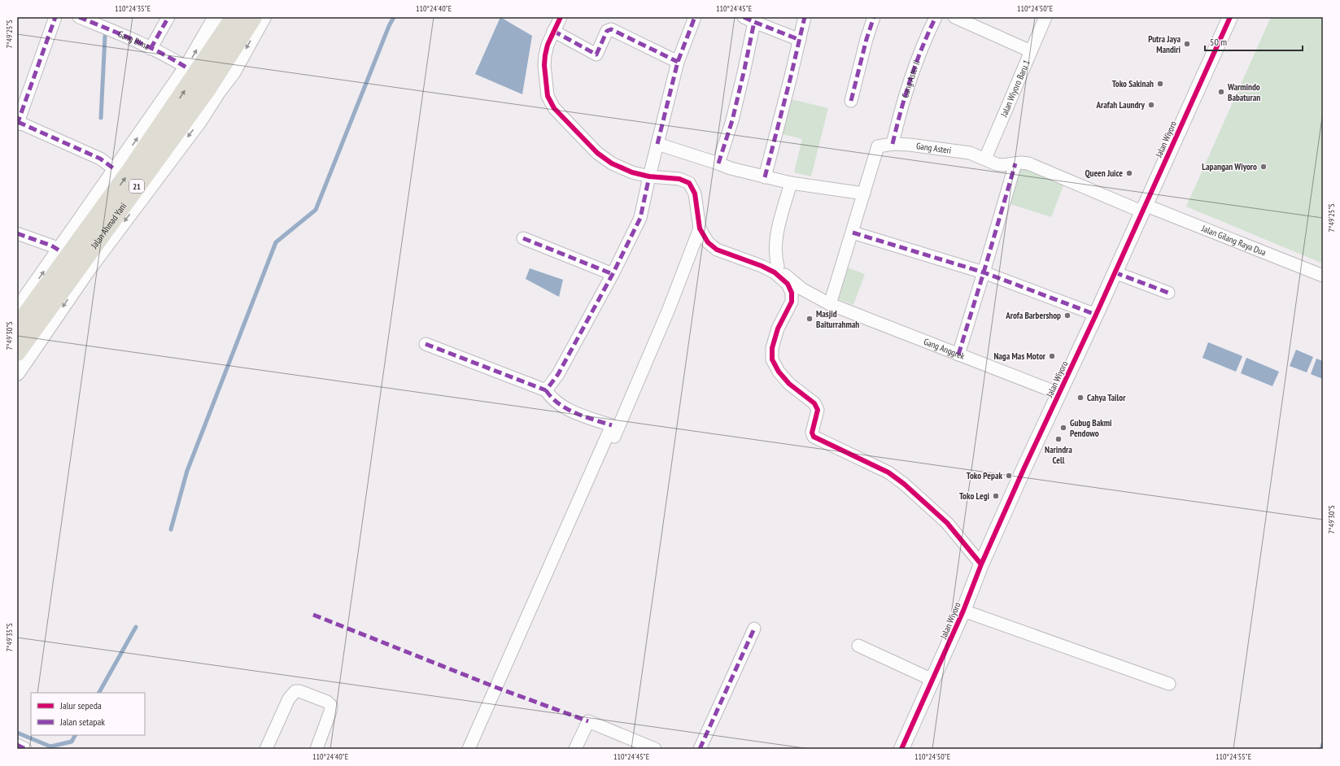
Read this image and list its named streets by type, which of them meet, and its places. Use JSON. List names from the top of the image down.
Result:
{
  "streets": {
    "highway": ["21", "Jalan Ahmad Yani"],
    "street": [
      "Gang Bima",
      "Gang Aster II",
      "Jalan Wiyoro Baru 1",
      "Jalan Wiyoro",
      "Gang Asteri",
      "Jalan Gilang Raya Dua",
      "Gang Anggrek"
    ]
  },
  "crossings": [
    ["Gang Aster II", "Gang Asteri"],
    ["Jalan Wiyoro Baru 1", "Gang Asteri"],
    ["Jalan Wiyoro", "Gang Asteri"],
    ["Jalan Wiyoro", "Jalan Gilang Raya Dua"],
    ["Jalan Wiyoro", "Gang Anggrek"],
    ["Gang Asteri", "Jalan Gilang Raya Dua"],
    ["Gang Asteri", "Gang Anggrek"]
  ],
  "places": [
    "Putra Jaya Mandiri",
    "Toko Sakinah",
    "Warmindo Babaturan",
    "Arafah Laundry",
    "Lapangan Wiyoro",
    "Queen Juice",
    "Arofa Barbershop",
    "Masjid Baiturrahmah",
    "Naga Mas Motor",
    "Cahya Tailor",
    "Gubug Bakmi Pendowo",
    "Narindra Cell",
    "Toko Pepak",
    "Toko Legi"
  ],
  "legend": ["Jalur sepeda", "Jalan setapak"],
  "scale_bar": "50 m",
  "coordinates": [
    "110°24'35\"E",
    "110°24'40\"E",
    "110°24'45\"E",
    "110°24'50\"E",
    "7°49'25\"S",
    "7°49'30\"S",
    "7°49'35\"S",
    "110°24'55\"E"
  ]
}
